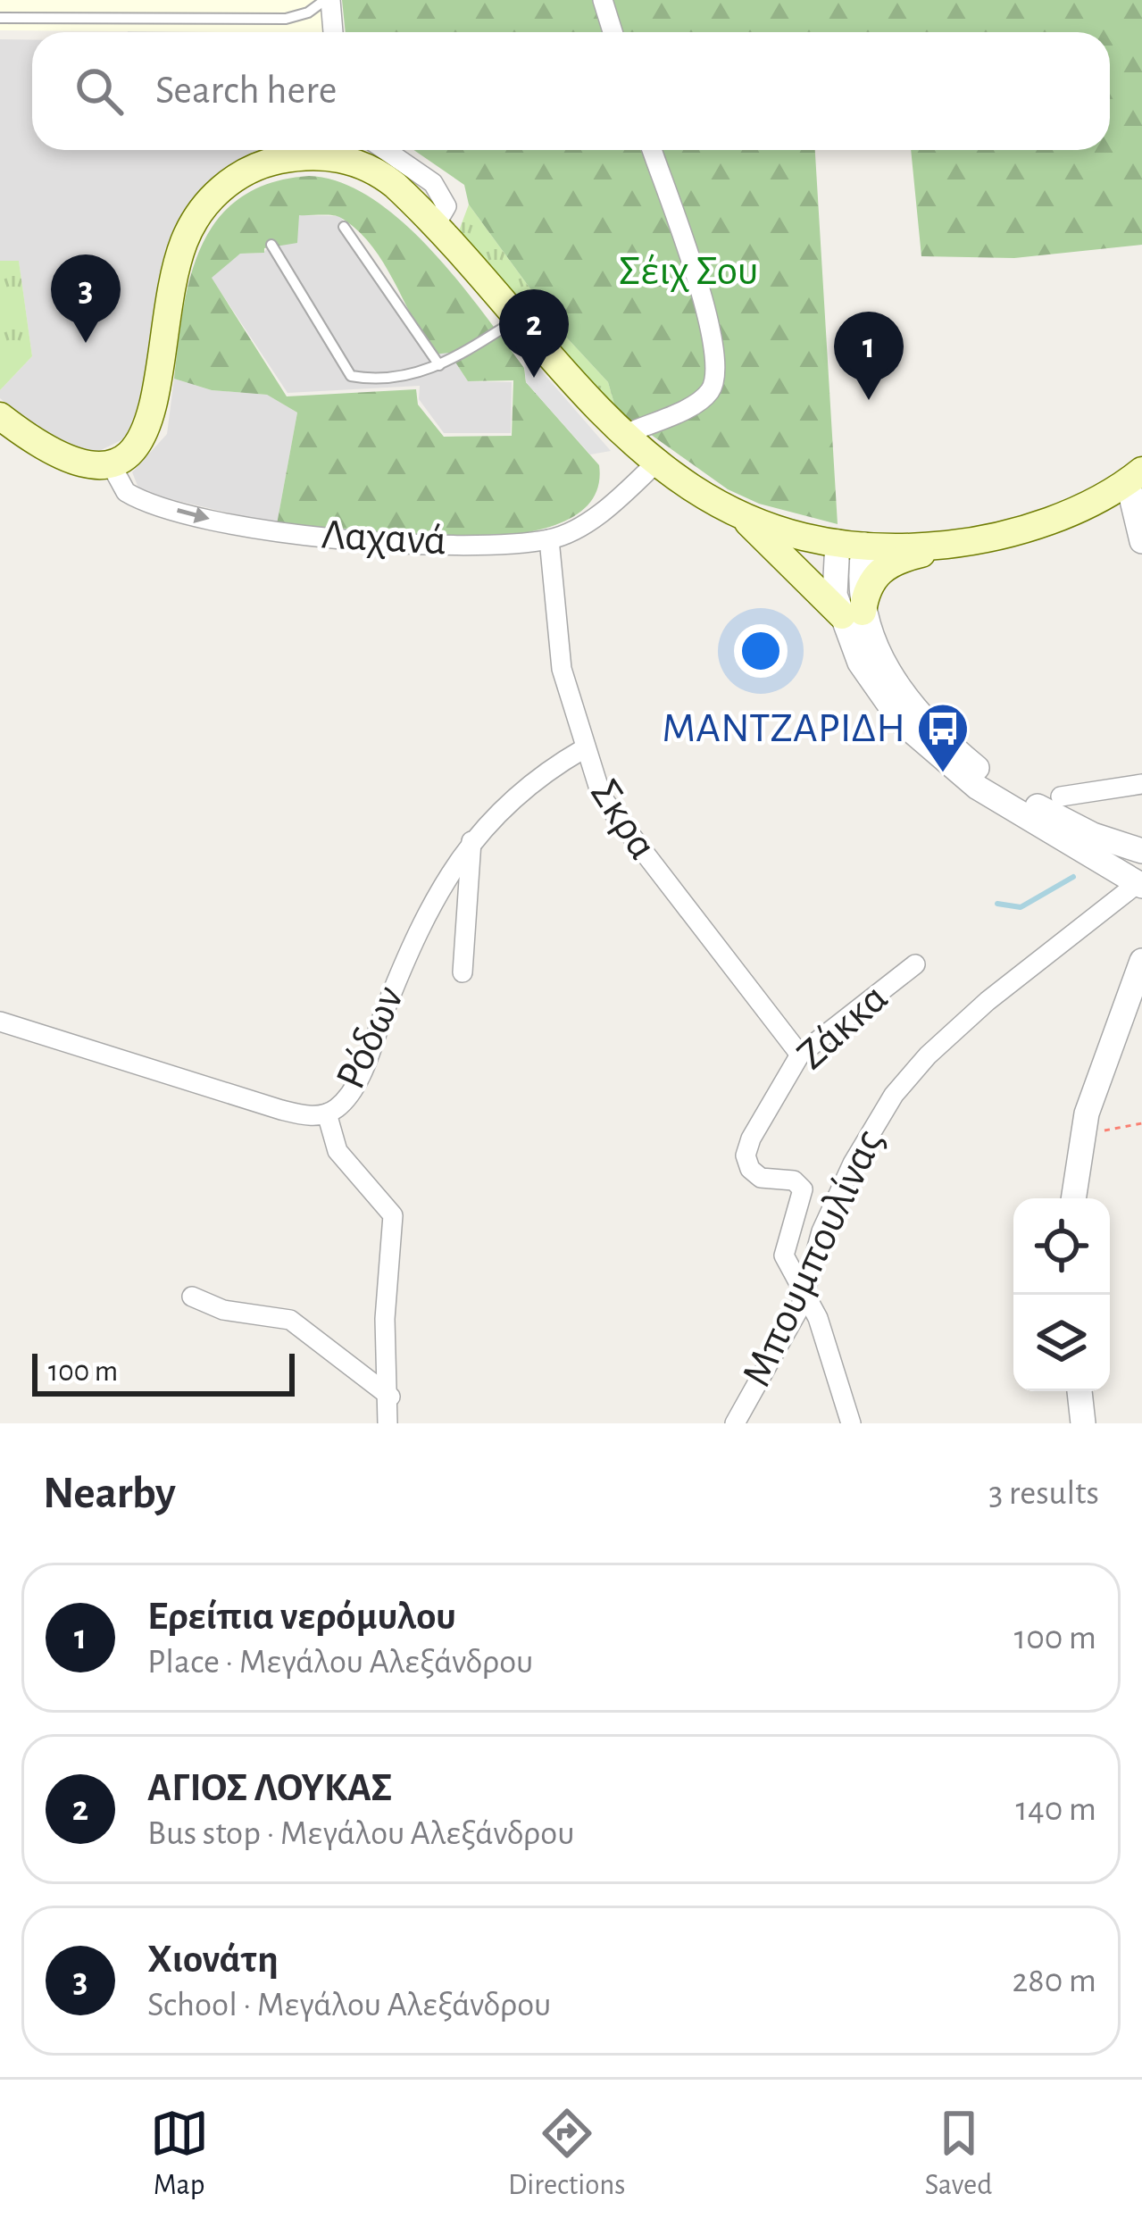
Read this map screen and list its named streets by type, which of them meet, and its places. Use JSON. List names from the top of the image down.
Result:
{
  "streets": {
    "street": [
      "Λαχανά",
      "Σκρα",
      "Ζάκκα",
      "Ρόδων",
      "Μπουμπουλίνας"
    ]
  },
  "crossings": [
    ["Λαχανά", "Σκρα"],
    ["Σκρα", "Ζάκκα"],
    ["Σκρα", "Ρόδων"],
    ["Ζάκκα", "Μπουμπουλίνας"]
  ],
  "one_way": ["Λαχανά"],
  "parks": ["Σέιχ Σου"],
  "places": {
    "bus stop": ["ΜΑΝΤΖΑΡΙΔΗ"]
  },
  "scale_bar": "100 m",
  "page": {
    "search": "Search here",
    "pins": ["3", "2", "1"],
    "scale": "100 m",
    "heading": ["Nearby", "3 results"],
    "list": [
      {
        "mark": "1",
        "name": "Ερείπια νερόμυλου",
        "note": "Place · Μεγάλου Αλεξάνδρου",
        "value": "100 m"
      },
      {
        "mark": "2",
        "name": "ΑΓΙΟΣ ΛΟΥΚΑΣ",
        "note": "Bus stop · Μεγάλου Αλεξάνδρου",
        "value": "140 m"
      },
      {
        "mark": "3",
        "name": "Χιονάτη",
        "note": "School · Μεγάλου Αλεξάνδρου",
        "value": "280 m"
      }
    ],
    "nav": ["Map", "Directions", "Saved"]
  }
}
